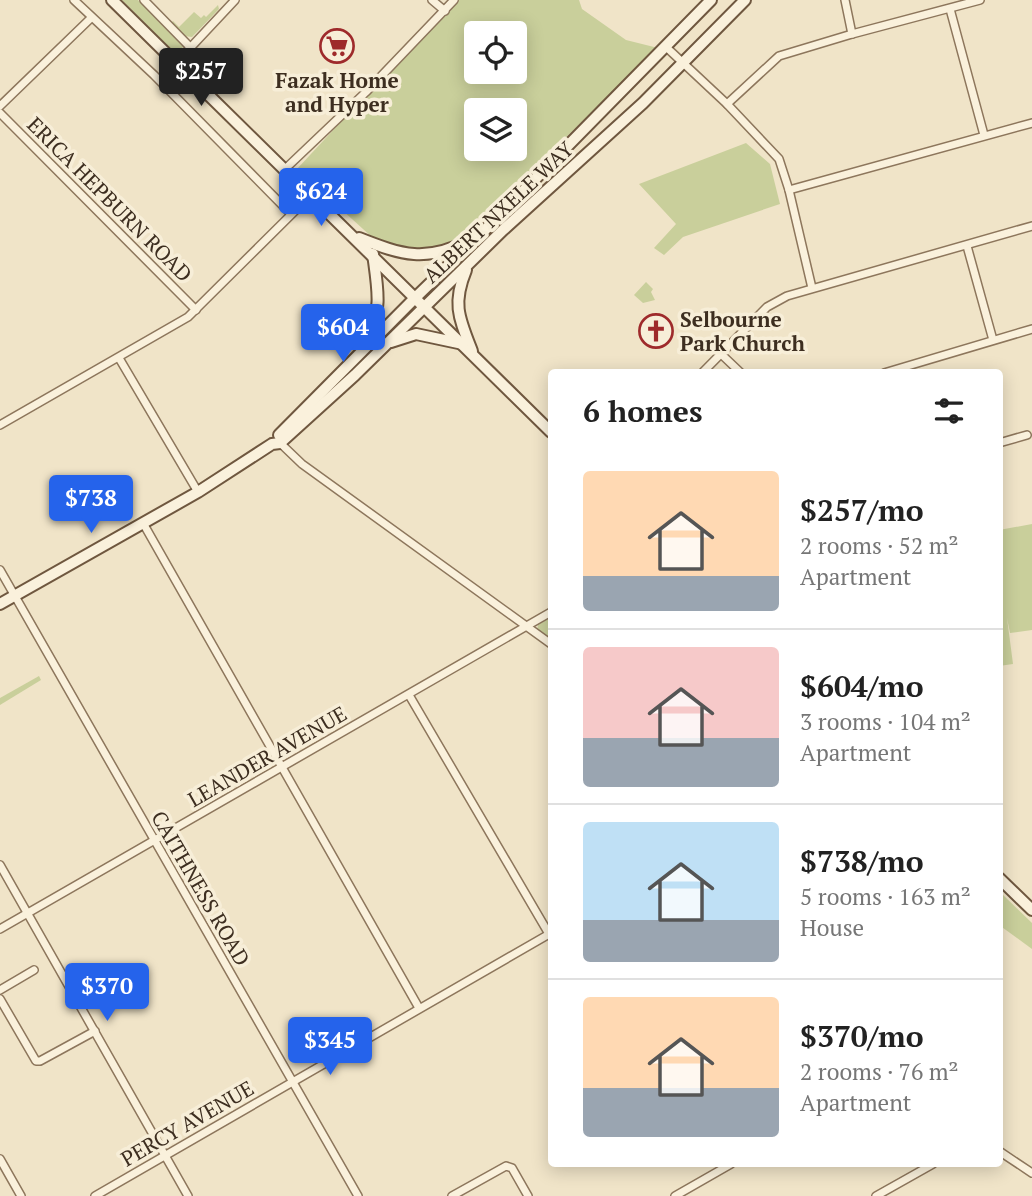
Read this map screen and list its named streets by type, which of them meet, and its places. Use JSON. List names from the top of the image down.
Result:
{
  "streets": {
    "main road": ["ALBERT NXELE WAY"],
    "street": [
      "ERICA HEPBURN ROAD",
      "LEANDER AVENUE",
      "CAITHNESS ROAD",
      "PERCY AVENUE"
    ]
  },
  "crossings": [
    ["ALBERT NXELE WAY", "CAITHNESS ROAD"],
    ["LEANDER AVENUE", "CAITHNESS ROAD"],
    ["CAITHNESS ROAD", "PERCY AVENUE"]
  ],
  "places": {
    "supermarket": ["Fazak Home and Hyper"],
    "church": ["Selbourne Park Church"]
  },
  "page": {
    "price": [
      "$257",
      "$624",
      "$604",
      "$738",
      "$370",
      "$345"
    ],
    "heading": "6 homes",
    "list": [
      {
        "name": "$257/mo",
        "note": "2 rooms · 52 m² · Apartment"
      },
      {
        "name": "$604/mo",
        "note": "3 rooms · 104 m² · Apartment"
      },
      {
        "name": "$738/mo",
        "note": "5 rooms · 163 m² · House"
      },
      {
        "name": "$370/mo",
        "note": "2 rooms · 76 m² · Apartment"
      }
    ]
  }
}
